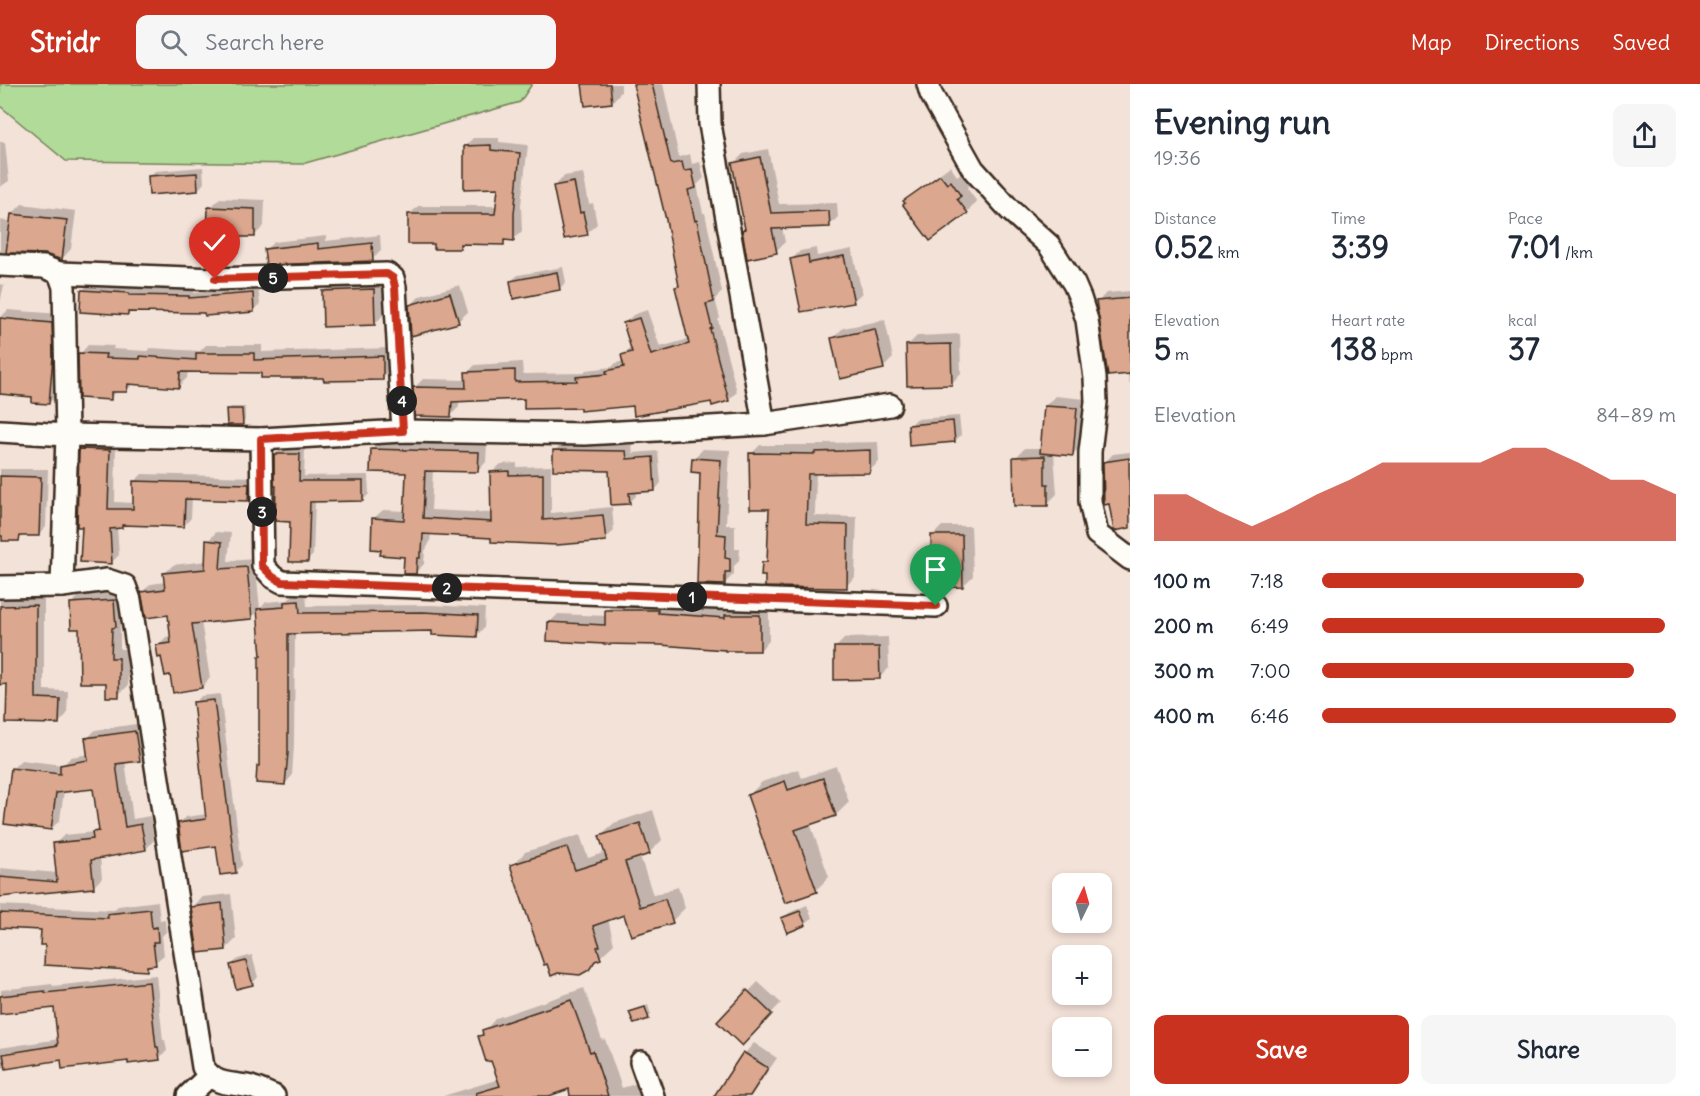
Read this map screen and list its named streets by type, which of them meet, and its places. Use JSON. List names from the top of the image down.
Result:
{
  "north": "top",
  "page": {
    "header": "Stridr",
    "search": "Search here",
    "nav": ["Map", "Directions", "Saved"],
    "heading": ["Evening run", "19:36"],
    "stats": [
      ["Distance", "0.52 km"],
      ["Time", "3:39"],
      ["Pace", "7:01 /km"],
      ["Elevation", "5 m"],
      ["Heart rate", "138 bpm"],
      ["kcal", "37"]
    ],
    "pins": [
      "5",
      "4",
      "3",
      "2",
      "1"
    ],
    "chart": ["Elevation", "84–89 m"],
    "list": [
      {
        "name": "100 m",
        "note": "7:18"
      },
      {
        "name": "200 m",
        "note": "6:49"
      },
      {
        "name": "300 m",
        "note": "7:00"
      },
      {
        "name": "400 m",
        "note": "6:46"
      }
    ],
    "map_buttons": ["+", "−"],
    "buttons": ["Save", "Share"]
  }
}
